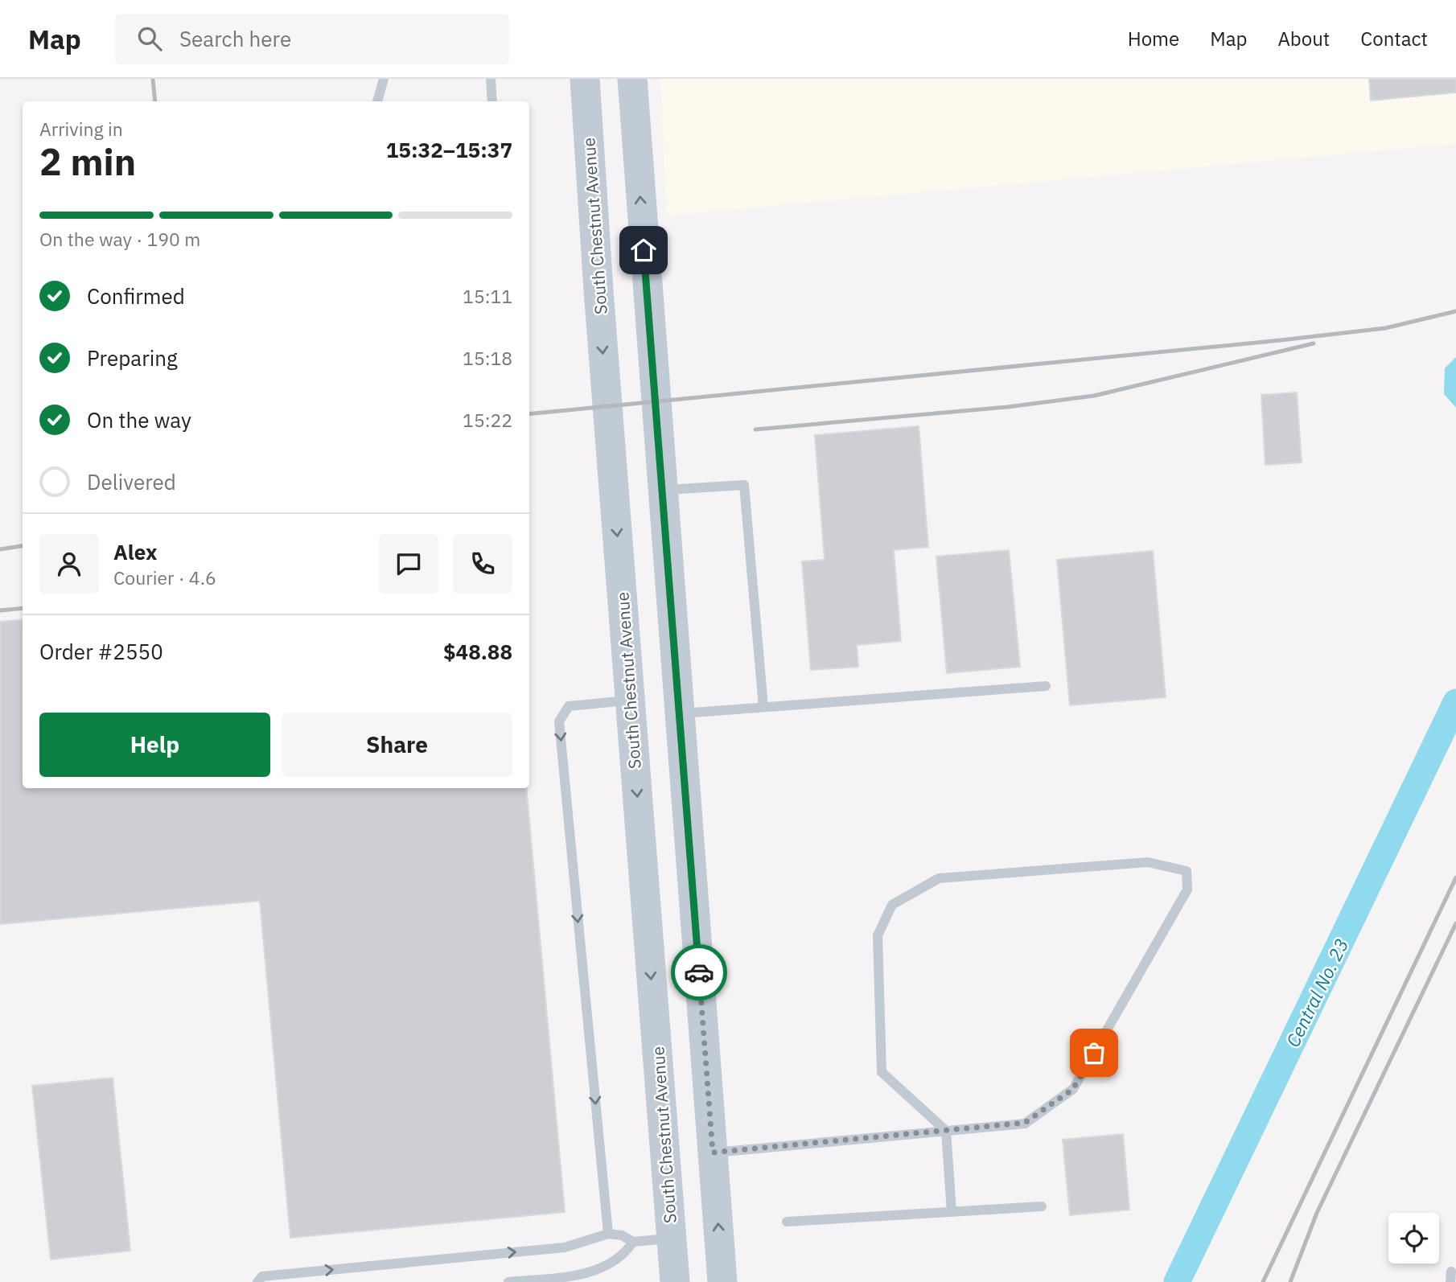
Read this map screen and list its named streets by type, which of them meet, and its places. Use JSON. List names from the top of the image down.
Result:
{
  "streets": {
    "main road": ["South Chestnut Avenue"]
  },
  "water": ["Central No. 23"],
  "page": {
    "header": "Map",
    "search": "Search here",
    "nav": [
      "Home",
      "Map",
      "About",
      "Contact"
    ],
    "heading": ["2 min", "Arriving in", "15:32–15:37"],
    "panel": [
      "Alex",
      "Courier · 4.6",
      "Order #2550",
      "$48.88"
    ],
    "bar": "On the way · 190 m",
    "list": [
      ["Confirmed", "15:11"],
      ["Preparing", "15:18"],
      ["On the way", "15:22"],
      "Delivered"
    ],
    "buttons": ["Help", "Share"]
  }
}
